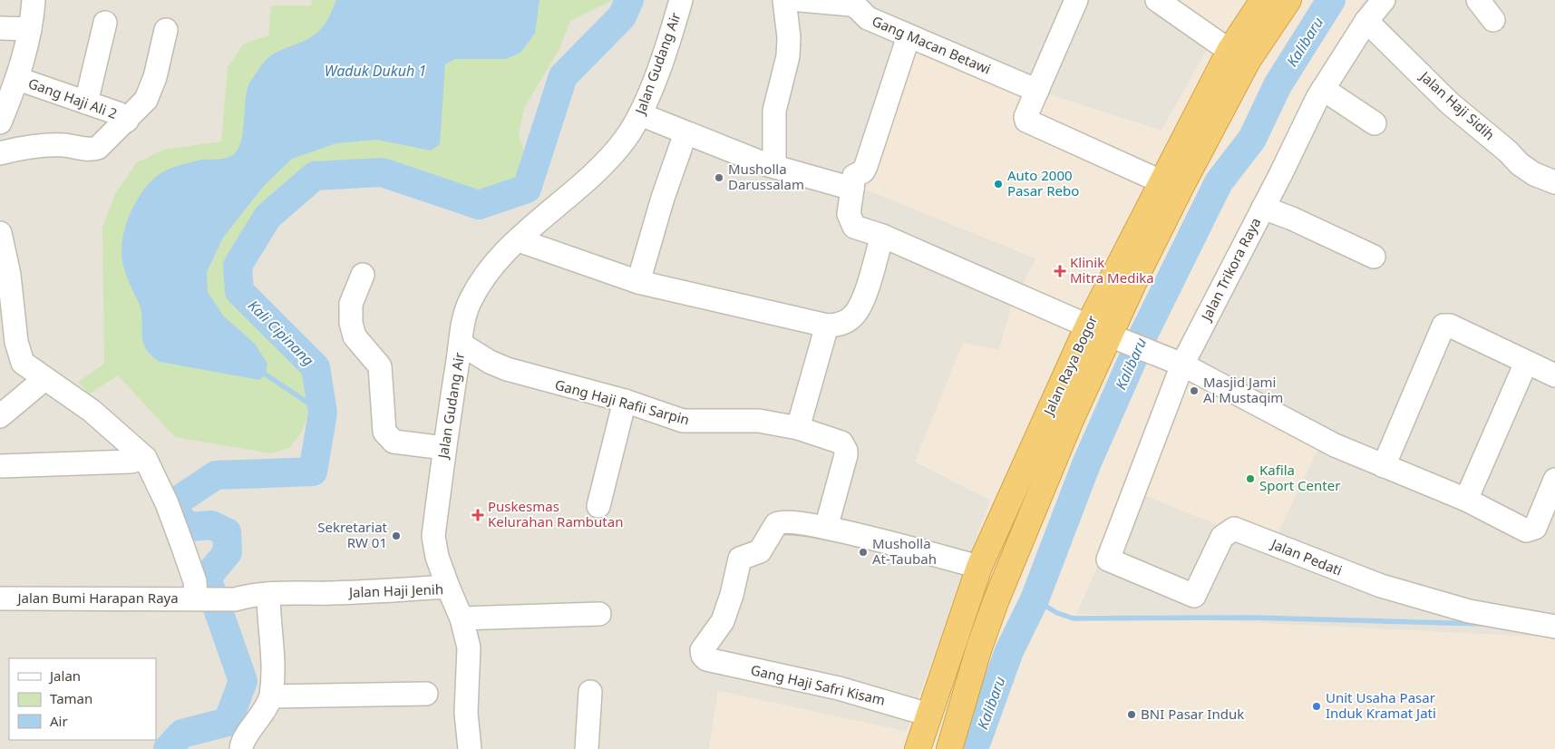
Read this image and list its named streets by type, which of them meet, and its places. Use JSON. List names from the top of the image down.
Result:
{
  "streets": {
    "highway": ["Jalan Raya Bogor"],
    "street": [
      "Gang Macan Betawi",
      "Jalan Gudang Air",
      "Gang Haji Ali 2",
      "Jalan Haji Sidih",
      "Jalan Trikora Raya",
      "Gang Haji Rafii Sarpin",
      "Jalan Pedati",
      "Jalan Haji Jenih",
      "Jalan Bumi Harapan Raya",
      "Gang Haji Safri Kisam"
    ]
  },
  "crossings": [
    ["Jalan Gudang Air", "Gang Haji Rafii Sarpin"],
    ["Jalan Gudang Air", "Jalan Haji Jenih"],
    ["Jalan Haji Sidih", "Jalan Trikora Raya"],
    ["Jalan Trikora Raya", "Jalan Pedati"],
    ["Jalan Raya Bogor", "Gang Haji Safri Kisam"],
    ["Gang Haji Rafii Sarpin", "Gang Haji Safri Kisam"],
    ["Jalan Haji Jenih", "Jalan Bumi Harapan Raya"]
  ],
  "water": ["Kalibaru", "Waduk Dukuh 1", "Kali Cipinang"],
  "places": {
    "other": [
      "Musholla Darussalam",
      "Auto 2000 Pasar Rebo",
      "Masjid Jami Al Mustaqim",
      "Kafila Sport Center",
      "Sekretariat RW 01",
      "Musholla At-Taubah",
      "Unit Usaha Pasar Induk Kramat Jati",
      "BNI Pasar Induk"
    ],
    "health": ["Klinik Mitra Medika", "Puskesmas Kelurahan Rambutan"]
  },
  "legend": ["Jalan", "Taman", "Air"]
}
